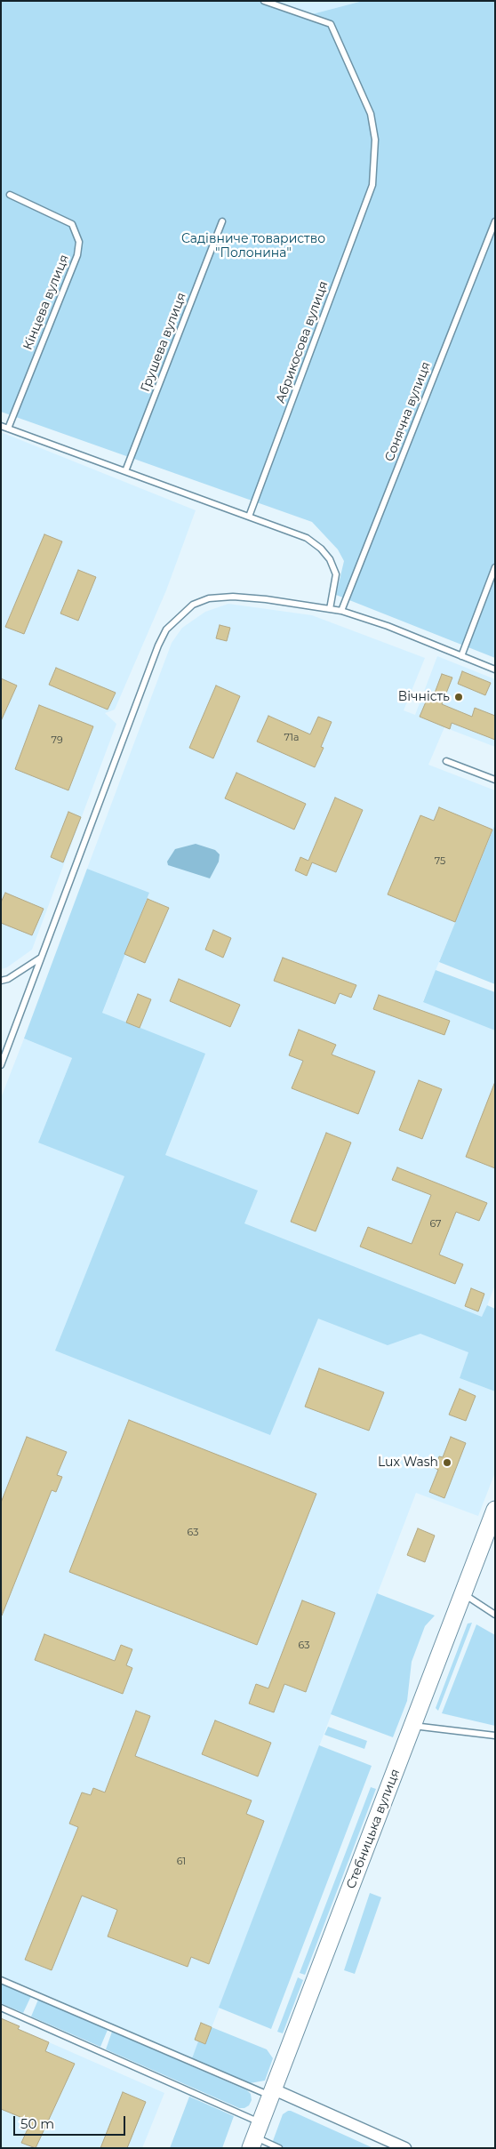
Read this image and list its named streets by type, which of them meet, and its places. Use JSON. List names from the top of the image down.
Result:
{
  "streets": {
    "street": ["Стебницька вулиця"],
    "lane": [
      "Кінцева вулиця",
      "Грушева вулиця",
      "Абрикосова вулиця",
      "Сонячна вулиця"
    ]
  },
  "parks": ["Садівниче товариство \"Полонина\""],
  "places": ["Вічність", "Lux Wash"],
  "house_numbers": [
    "71а",
    "79",
    "75",
    "67",
    "63",
    "63",
    "61"
  ],
  "scale_bar": "50 m"
}
